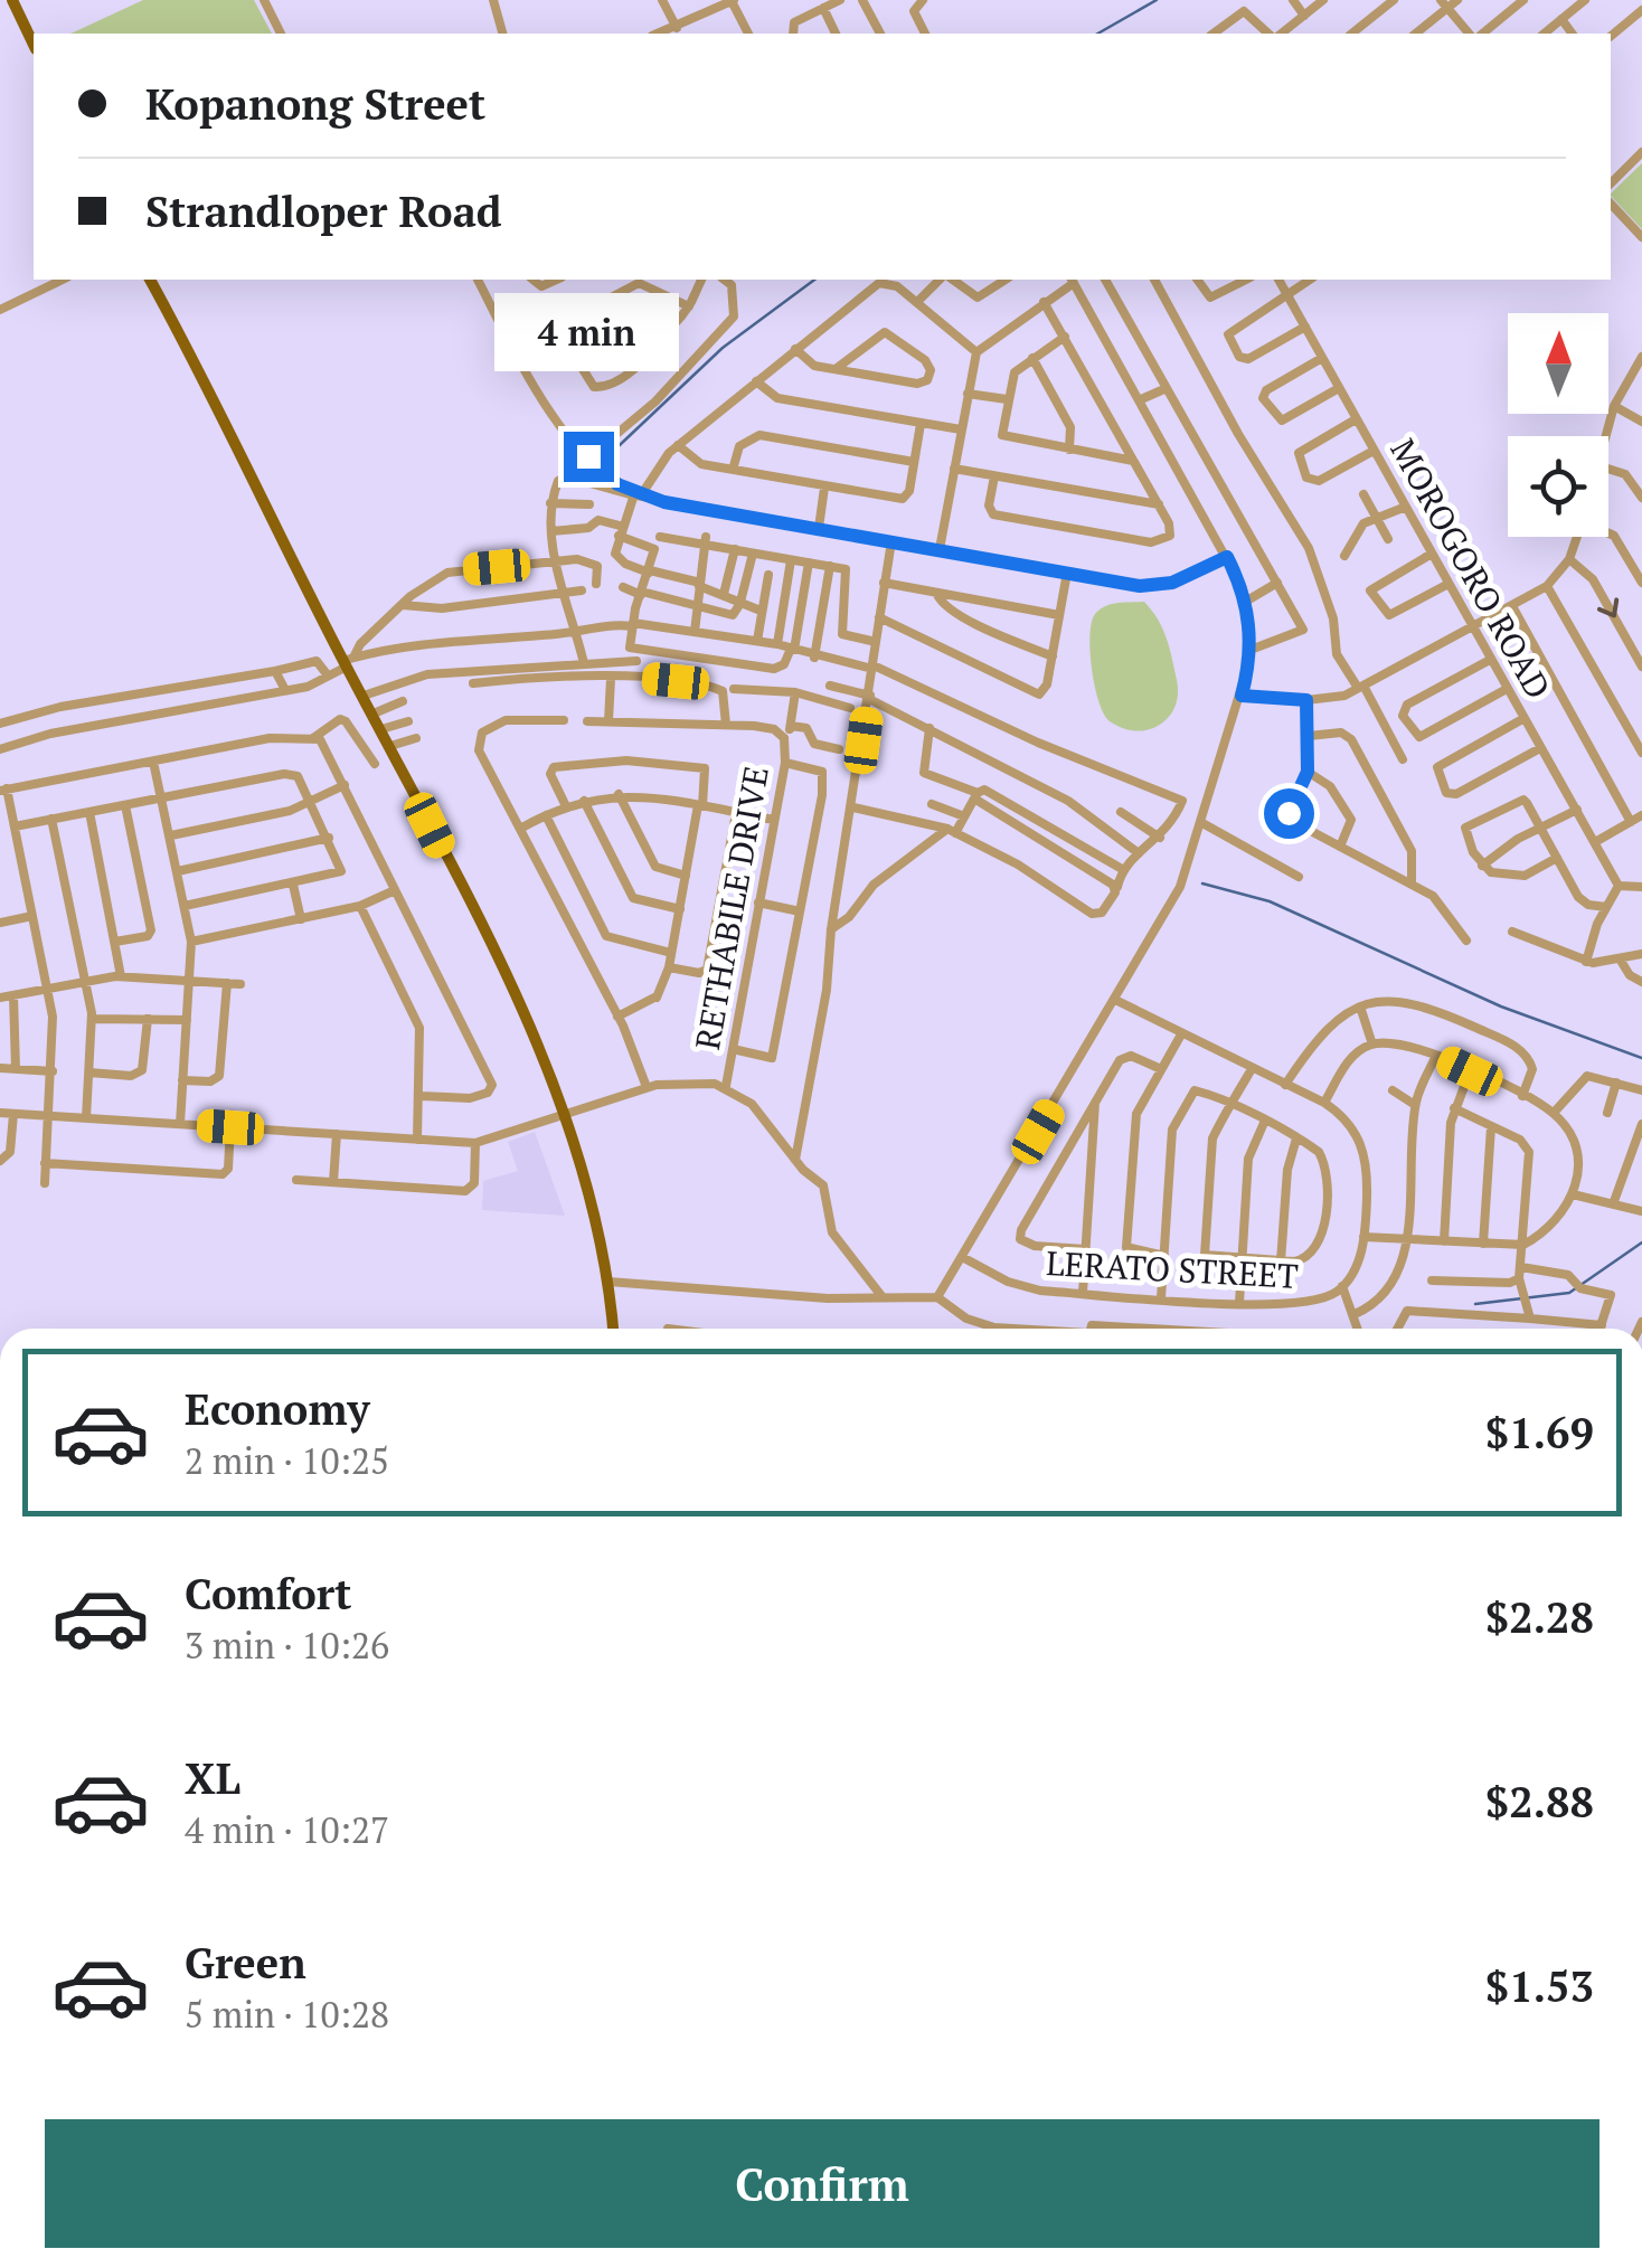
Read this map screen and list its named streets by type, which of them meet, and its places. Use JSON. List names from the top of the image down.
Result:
{
  "streets": {
    "street": ["MOROGORO ROAD", "RETHABILE DRIVE", "LERATO STREET"]
  },
  "north": "top",
  "page": {
    "banner": ["Kopanong Street", "Strandloper Road"],
    "bubble": "4 min",
    "list": [
      {
        "name": "Economy",
        "note": "2 min · 10:25",
        "value": "$1.69"
      },
      {
        "name": "Comfort",
        "note": "3 min · 10:26",
        "value": "$2.28"
      },
      {
        "name": "XL",
        "note": "4 min · 10:27",
        "value": "$2.88"
      },
      {
        "name": "Green",
        "note": "5 min · 10:28",
        "value": "$1.53"
      }
    ],
    "buttons": "Confirm"
  }
}
